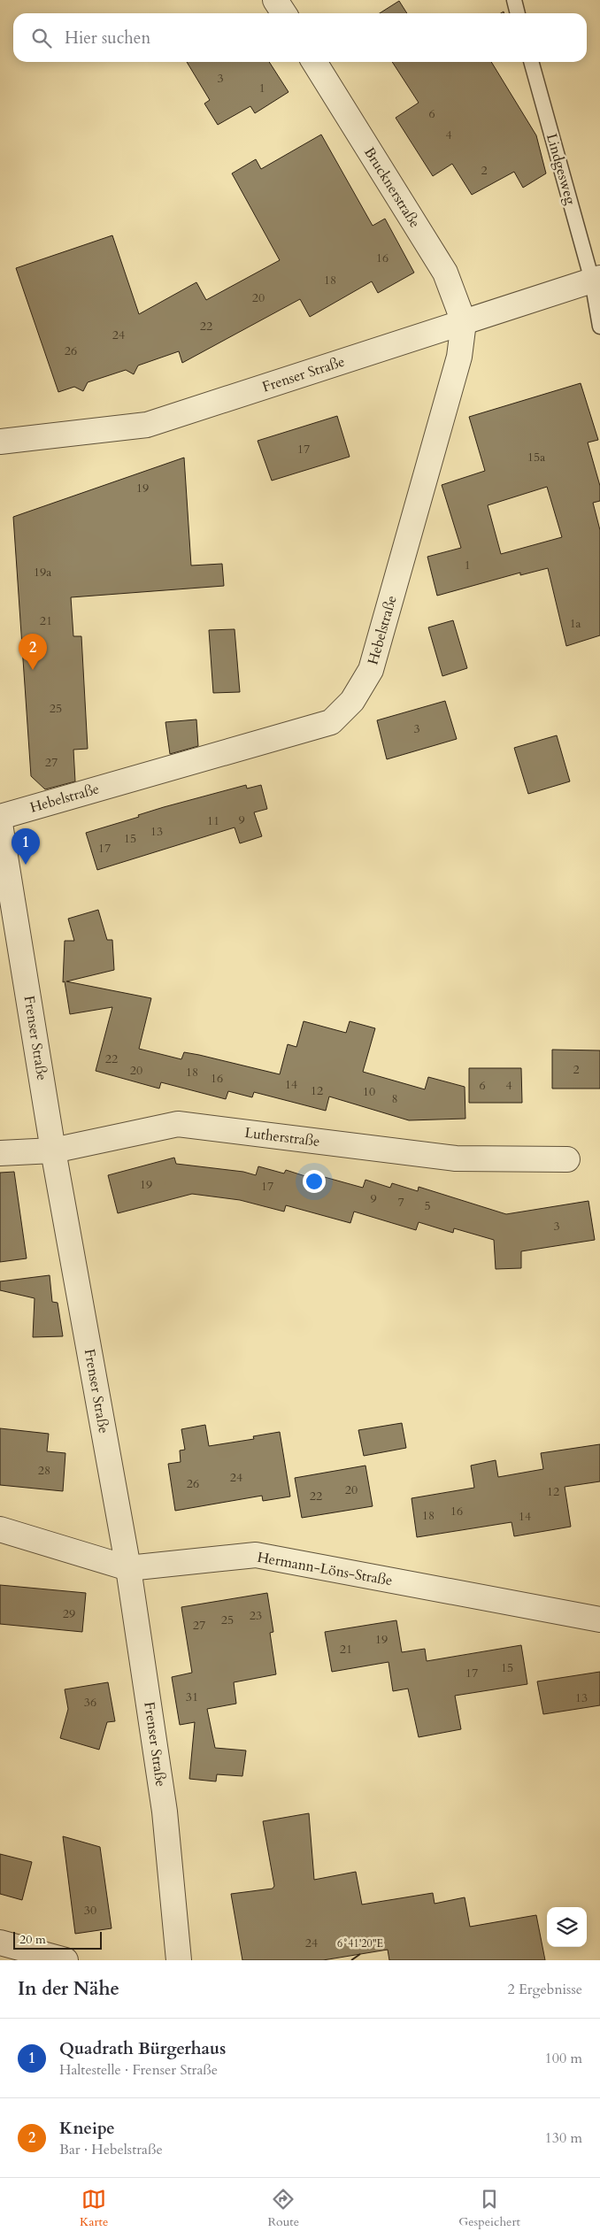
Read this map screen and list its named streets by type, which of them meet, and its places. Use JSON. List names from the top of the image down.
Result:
{
  "streets": {
    "street": [
      "Brucknerstraße",
      "Frenser Straße",
      "Hebelstraße",
      "Lutherstraße",
      "Hermann-Löns-Straße"
    ],
    "lane": ["Lindgesweg"]
  },
  "crossings": [
    ["Lindgesweg", "Frenser Straße"],
    ["Brucknerstraße", "Frenser Straße"],
    ["Brucknerstraße", "Hebelstraße"],
    ["Frenser Straße", "Hebelstraße"],
    ["Frenser Straße", "Lutherstraße"],
    ["Frenser Straße", "Hermann-Löns-Straße"]
  ],
  "house_numbers": [
    "3",
    "1",
    "6",
    "4",
    "2",
    "16",
    "18",
    "20",
    "22",
    "24",
    "26",
    "17",
    "15a",
    "19",
    "1",
    "19a",
    "21",
    "1a",
    "25",
    "3",
    "27",
    "9",
    "11",
    "13",
    "15",
    "17",
    "22",
    "2",
    "20",
    "18",
    "16",
    "14",
    "6",
    "4",
    "12",
    "10",
    "8",
    "19",
    "17",
    "9",
    "7",
    "5",
    "3",
    "28",
    "24",
    "26",
    "20",
    "12",
    "22",
    "16",
    "18",
    "14",
    "29",
    "23",
    "25",
    "27",
    "19",
    "21",
    "15",
    "17",
    "31",
    "13",
    "36",
    "30",
    "24"
  ],
  "scale_bar": "20 m",
  "page": {
    "search": "Hier suchen",
    "pins": ["2", "1"],
    "scale": "20 m",
    "heading": ["In der Nähe", "2 Ergebnisse"],
    "list": [
      {
        "mark": "1",
        "name": "Quadrath Bürgerhaus",
        "note": "Haltestelle · Frenser Straße",
        "value": "100 m"
      },
      {
        "mark": "2",
        "name": "Kneipe",
        "note": "Bar · Hebelstraße",
        "value": "130 m"
      }
    ],
    "nav": ["Karte", "Route", "Gespeichert"]
  },
  "coordinates": ["6°41'20\"E"]
}
